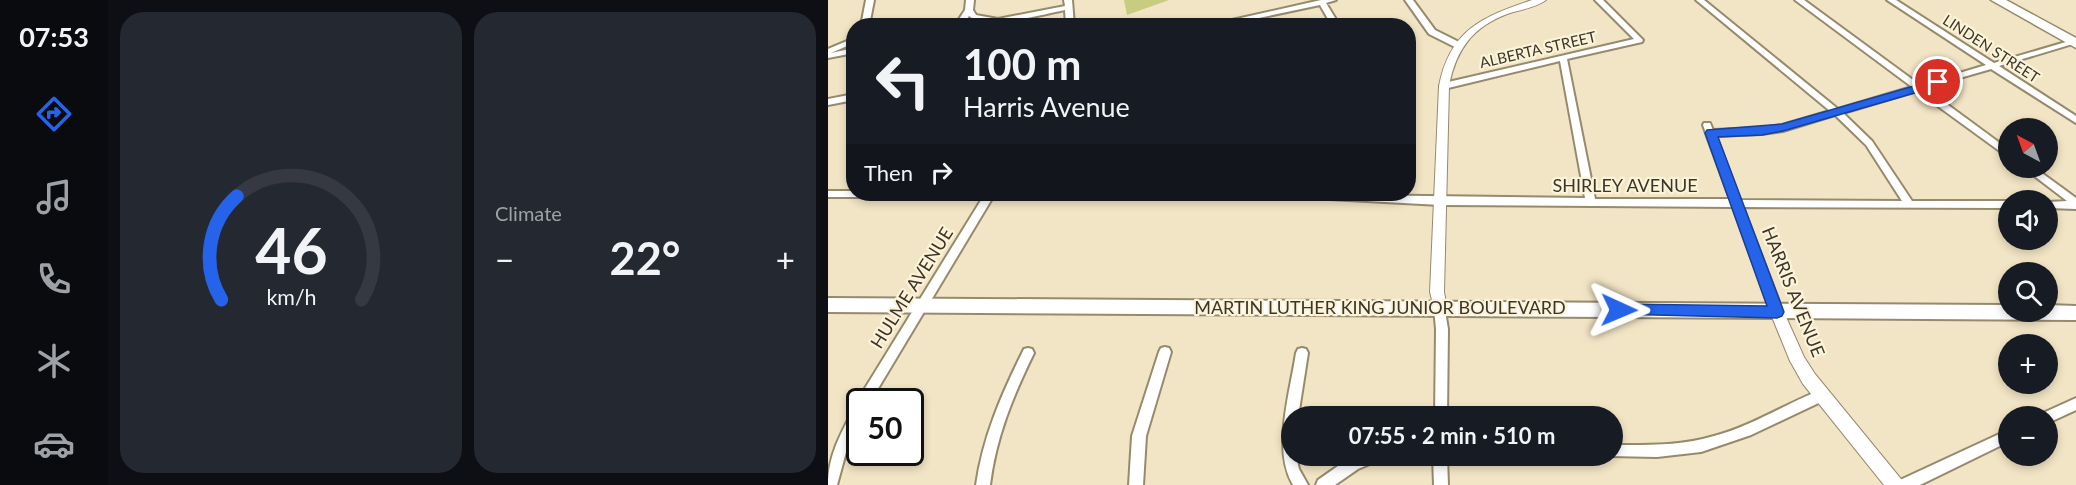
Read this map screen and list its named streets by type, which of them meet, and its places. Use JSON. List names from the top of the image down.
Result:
{
  "streets": {
    "main road": ["MARTIN LUTHER KING JUNIOR BOULEVARD"],
    "street": [
      "LINDEN STREET",
      "ALBERTA STREET",
      "SHIRLEY AVENUE",
      "HULME AVENUE",
      "HARRIS AVENUE"
    ]
  },
  "crossings": [
    ["SHIRLEY AVENUE", "HARRIS AVENUE"],
    ["HULME AVENUE", "MARTIN LUTHER KING JUNIOR BOULEVARD"],
    ["HARRIS AVENUE", "MARTIN LUTHER KING JUNIOR BOULEVARD"]
  ],
  "north": "top left",
  "page": {
    "tabs": "07:53",
    "tile": "Climate",
    "turn": ["100 m", "Harris Avenue"],
    "map_buttons": ["+", "−"],
    "then": "Then",
    "heat": ["−", "22°", "+"],
    "limit": "50",
    "trip": "07:55 · 2 min · 510 m",
    "gauge": ["46", "km/h"]
  }
}
